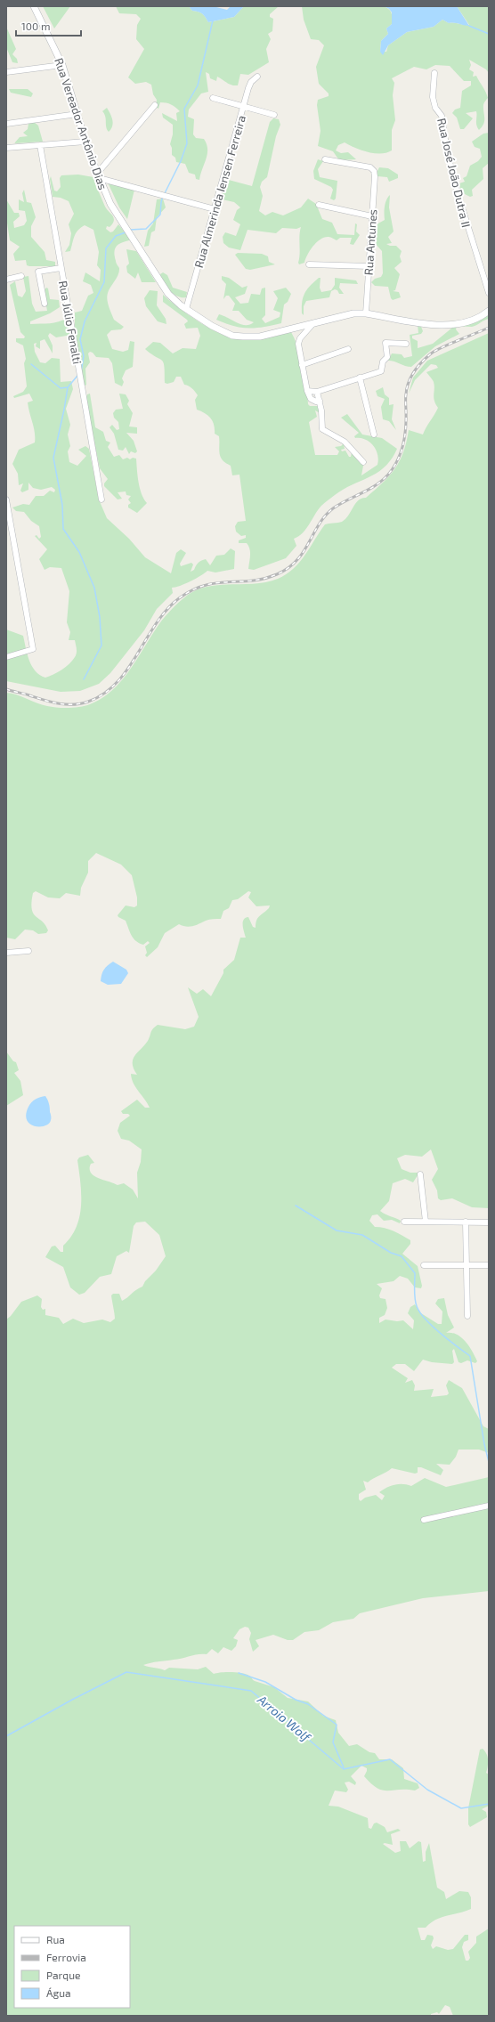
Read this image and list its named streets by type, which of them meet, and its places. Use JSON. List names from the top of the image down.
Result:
{
  "streets": {
    "street": [
      "Rua Vereador Antônio Dias",
      "Rua José João Dutra II",
      "Rua Almerinda Iensen Ferreira",
      "Rua Antunes",
      "Rua Júlio Fenalti"
    ]
  },
  "crossings": [
    ["Rua Vereador Antônio Dias", "Rua Almerinda Iensen Ferreira"],
    ["Rua Vereador Antônio Dias", "Rua Antunes"]
  ],
  "water": ["Arroio Wolf"],
  "legend": [
    "Rua",
    "Ferrovia",
    "Parque",
    "Água"
  ],
  "scale_bar": "100 m"
}
